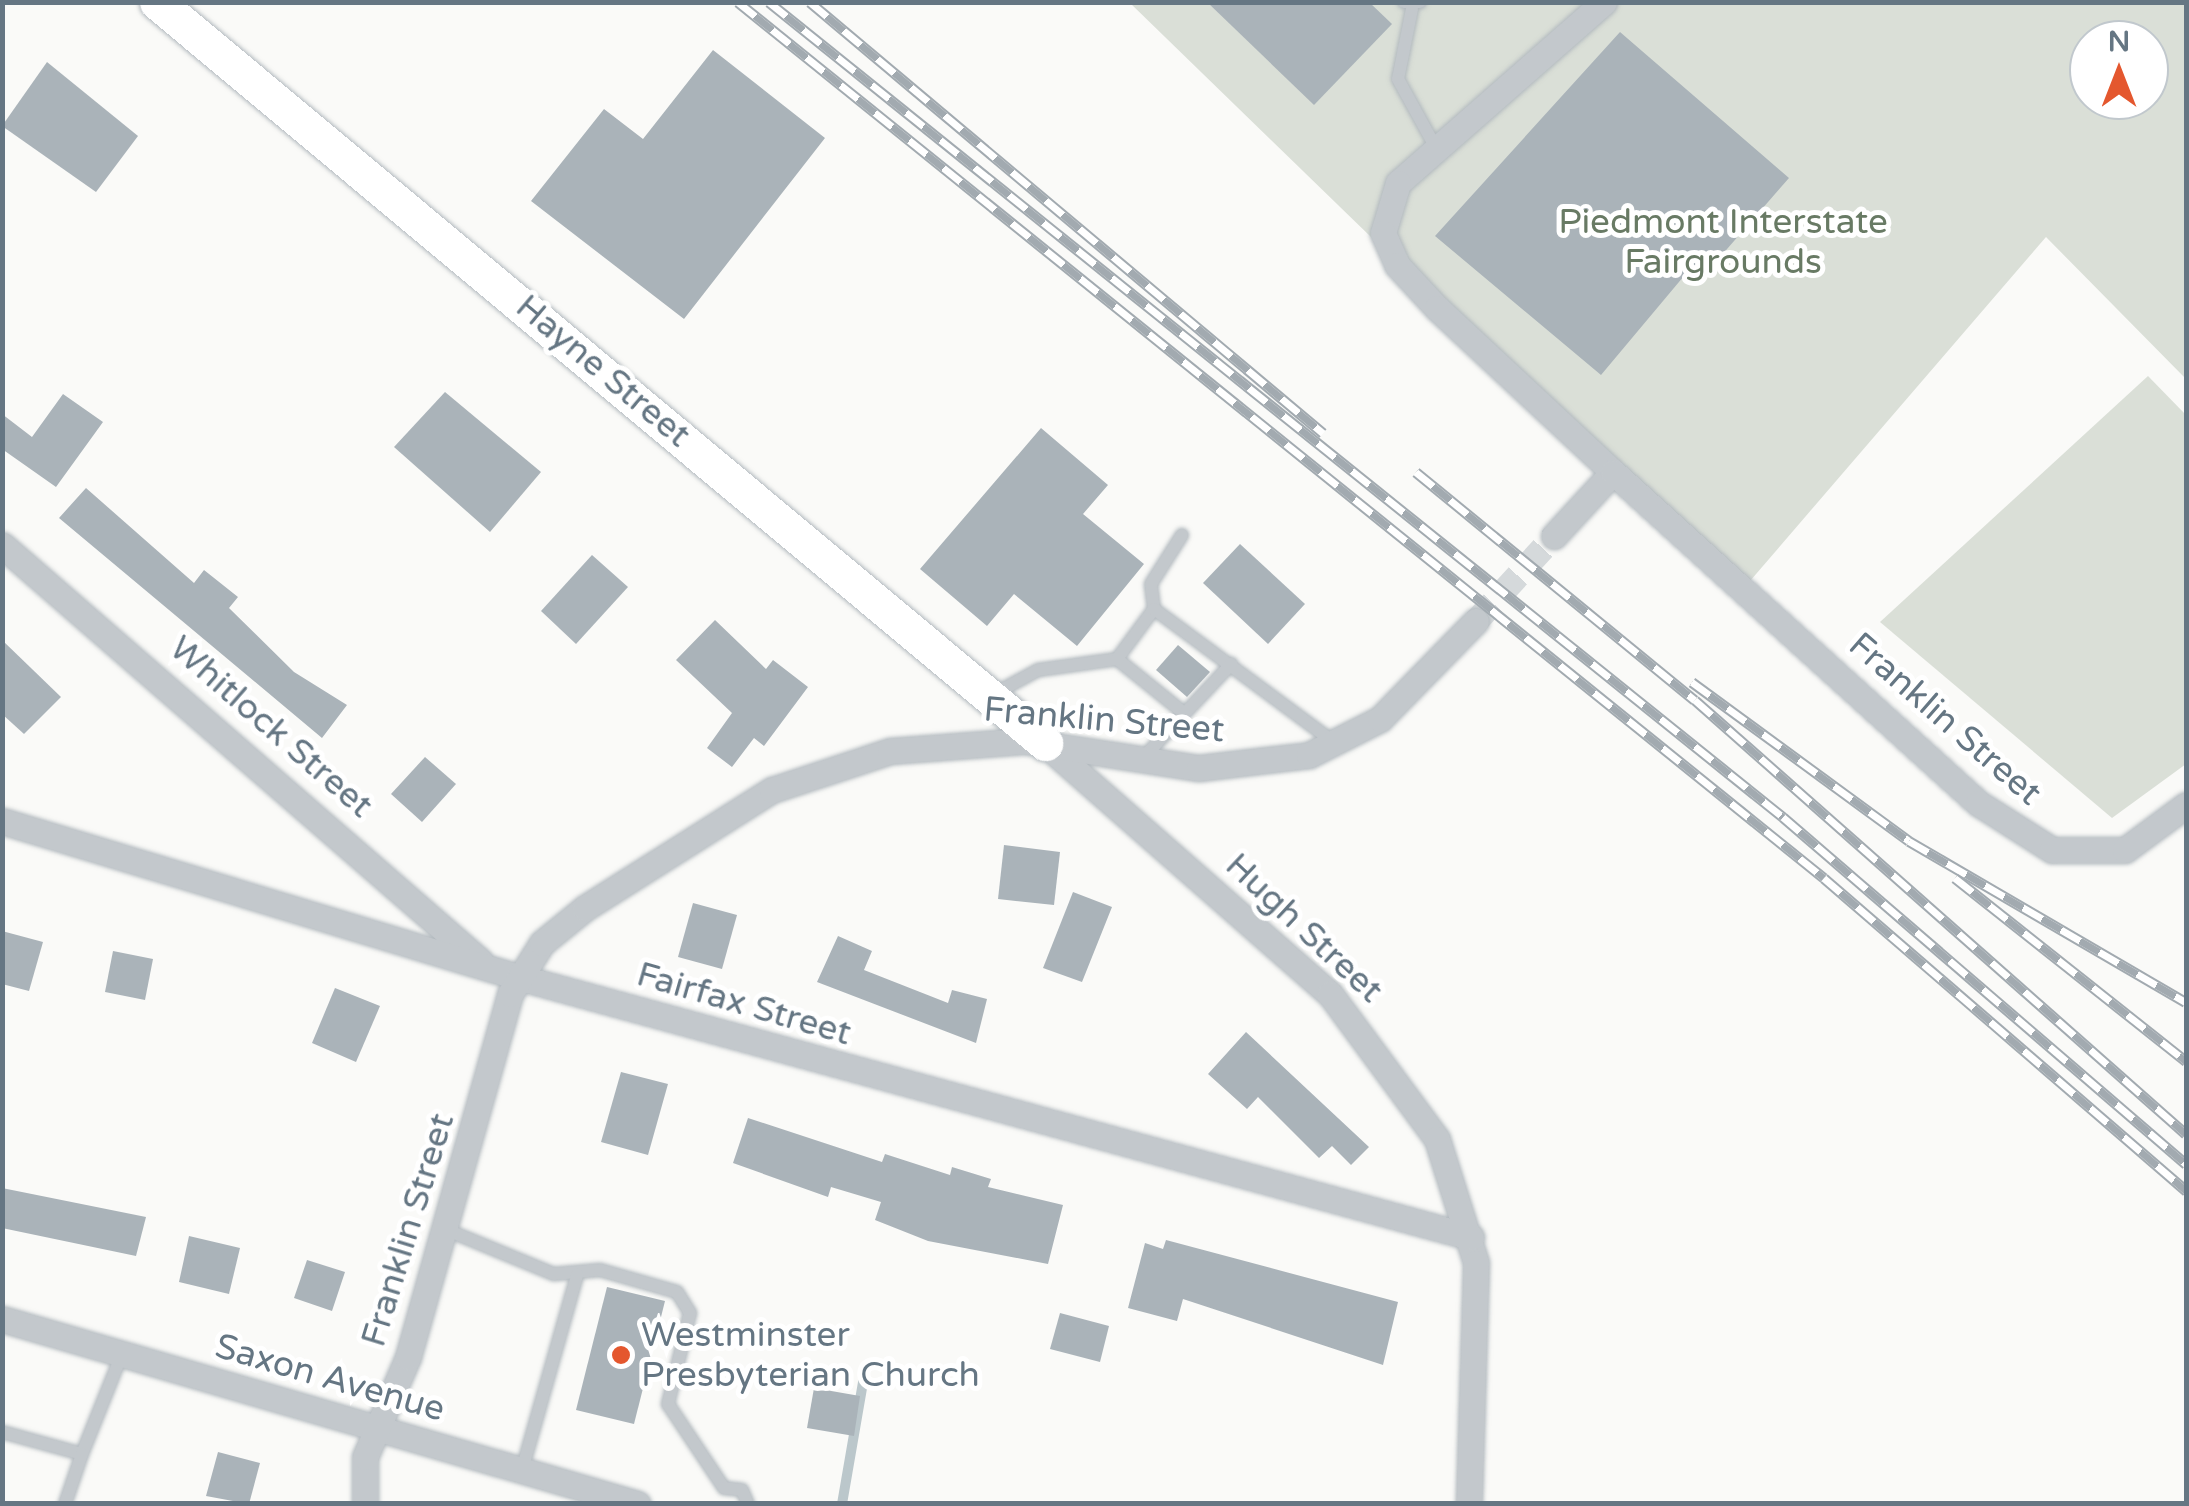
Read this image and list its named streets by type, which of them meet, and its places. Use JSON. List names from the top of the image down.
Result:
{
  "streets": {
    "street": [
      "Hayne Street",
      "Franklin Street",
      "Whitlock Street",
      "Hugh Street",
      "Fairfax Street",
      "Saxon Avenue"
    ]
  },
  "crossings": [
    ["Hayne Street", "Franklin Street"],
    ["Hayne Street", "Hugh Street"],
    ["Franklin Street", "Hugh Street"],
    ["Franklin Street", "Fairfax Street"],
    ["Franklin Street", "Saxon Avenue"],
    ["Whitlock Street", "Fairfax Street"],
    ["Hugh Street", "Fairfax Street"]
  ],
  "parks": ["Piedmont Interstate Fairgrounds"],
  "places": ["Westminster Presbyterian Church"],
  "north": "top"
}
